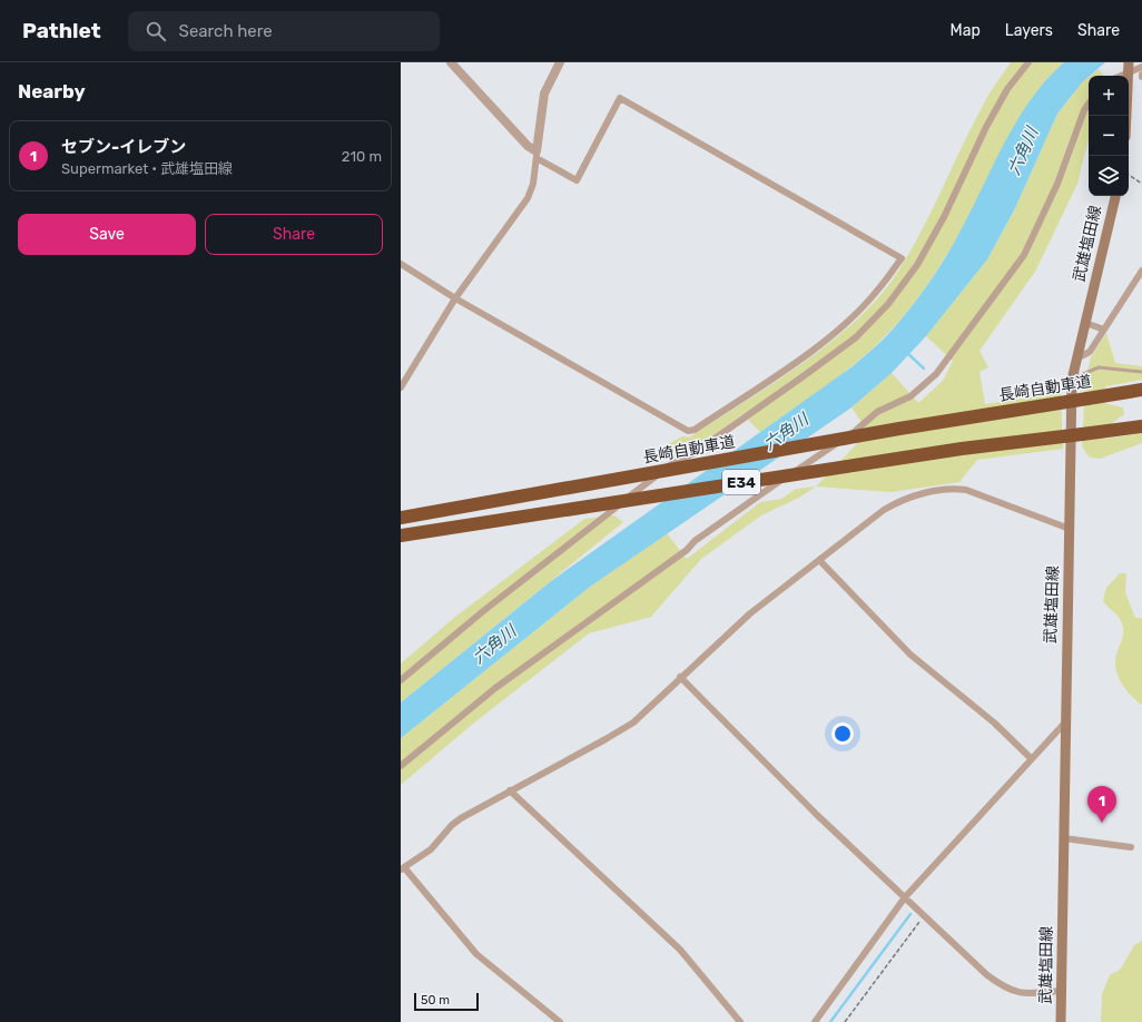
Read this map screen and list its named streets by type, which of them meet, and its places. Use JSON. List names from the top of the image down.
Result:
{
  "streets": {
    "highway": ["長崎自動車道", "E34"],
    "main road": ["武雄塩田線"]
  },
  "water": ["六角川"],
  "scale_bar": "50 m",
  "page": {
    "header": "Pathlet",
    "search": "Search here",
    "nav": ["Map", "Layers", "Share"],
    "heading": "Nearby",
    "map_buttons": ["+", "−"],
    "list": [
      {
        "mark": "1",
        "name": "セブン-イレブン",
        "note": "Supermarket · 武雄塩田線",
        "value": "210 m"
      }
    ],
    "buttons": ["Save", "Share"],
    "pins": "1",
    "scale": "50 m"
  }
}
